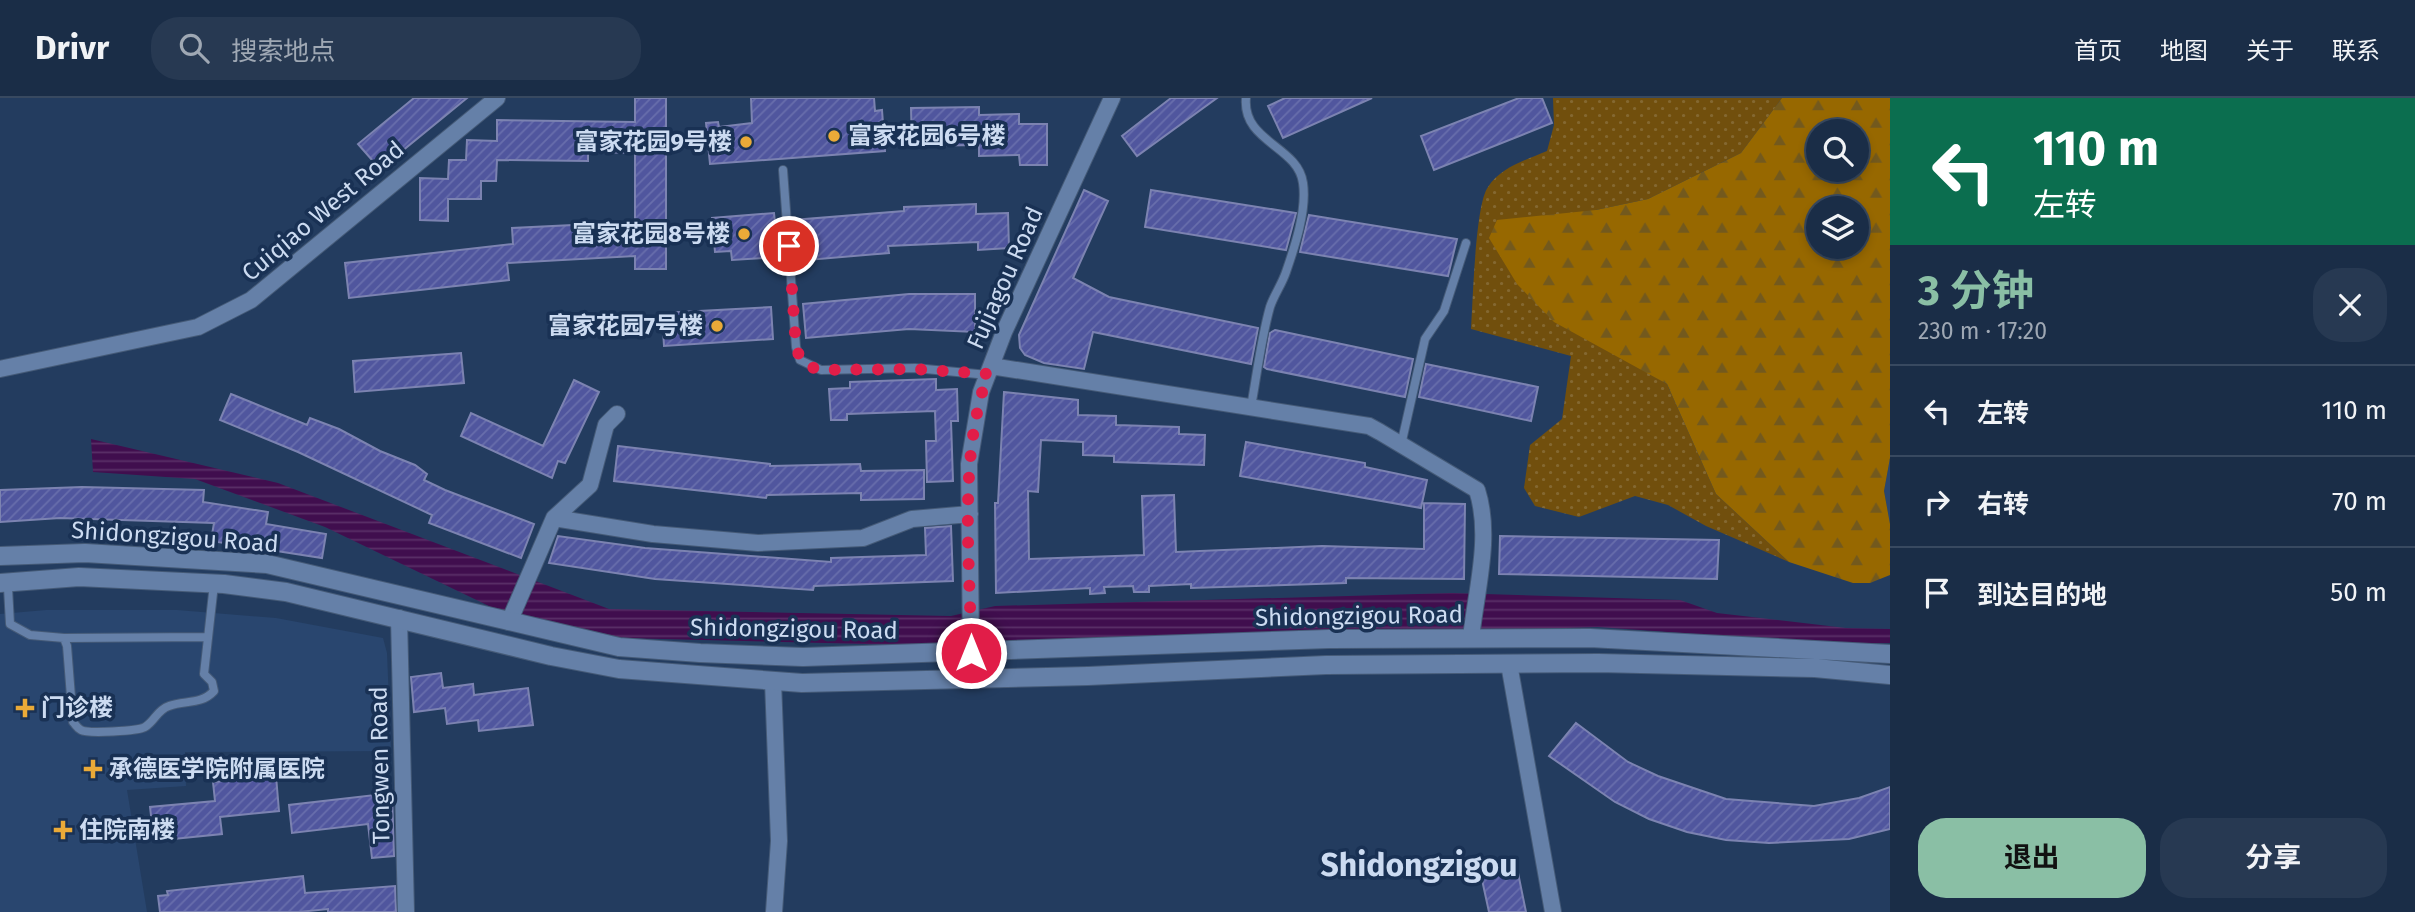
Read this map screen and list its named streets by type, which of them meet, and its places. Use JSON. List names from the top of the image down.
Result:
{
  "streets": {
    "main road": ["Shidongzigou Road"],
    "street": ["Cuiqiao West Road", "Fujiagou Road", "Tongwen Road"]
  },
  "crossings": [
    ["Fujiagou Road", "Shidongzigou Road"],
    ["Shidongzigou Road", "Tongwen Road"]
  ],
  "districts": ["Shidongzigou"],
  "places": {
    "other": [
      "富家花园6号楼",
      "富家花园9号楼",
      "富家花园8号楼",
      "富家花园7号楼"
    ],
    "health": ["门诊楼", "承德医学院附属医院", "住院南楼"]
  },
  "page": {
    "header": "Drivr",
    "search": "搜索地点",
    "nav": [
      "首页",
      "地图",
      "关于",
      "联系"
    ],
    "turn": ["110 m", "左转"],
    "heading": ["3 分钟", "230 m · 17:20"],
    "list": [
      {
        "name": "左转",
        "value": "110 m"
      },
      {
        "name": "右转",
        "value": "70 m"
      },
      {
        "name": "到达目的地",
        "value": "50 m"
      }
    ],
    "buttons": ["退出", "分享"]
  }
}
